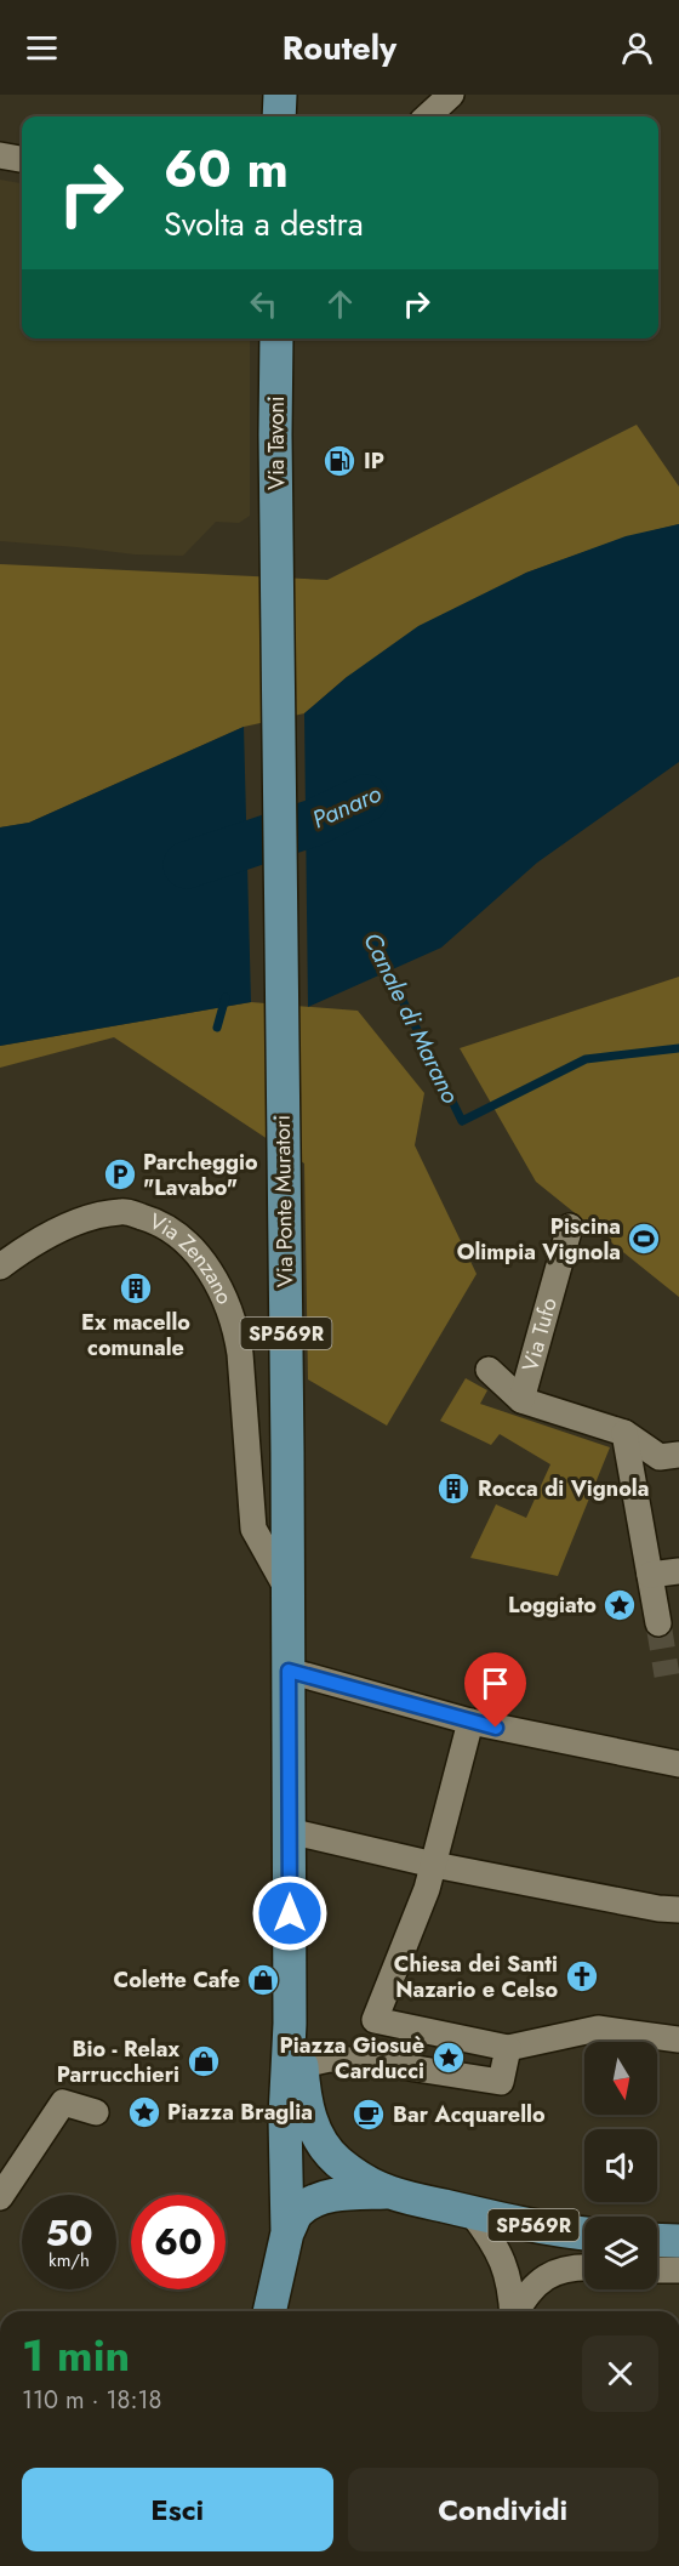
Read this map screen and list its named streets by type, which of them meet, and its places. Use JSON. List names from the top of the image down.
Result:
{
  "streets": {
    "main road": ["Via Tavoni", "Via Ponte Muratori", "SP569R"],
    "street": ["Via Zenzano", "Via Tufo"]
  },
  "crossings": [
    ["Via Tavoni", "Via Ponte Muratori"],
    ["Via Ponte Muratori", "Via Zenzano"],
    ["Via Ponte Muratori", "SP569R"]
  ],
  "water": ["Panaro", "Canale di Marano"],
  "places": {
    "fuel station": ["IP"],
    "parking": ["Parcheggio \"Lavabo\""],
    "sports": ["Piscina Olimpia Vignola"],
    "building": ["Ex macello comunale", "Rocca di Vignola"],
    "place": ["Loggiato", "Piazza Giosuè Carducci", "Piazza Braglia"],
    "church": ["Chiesa dei Santi Nazario e Celso"],
    "shop": ["Colette Cafe", "Bio - Relax Parrucchieri"],
    "cafe": ["Bar Acquarello"]
  },
  "north": "bottom",
  "page": {
    "header": "Routely",
    "turn": ["60 m", "Svolta a destra"],
    "speed": "50 km/h",
    "limit": "60",
    "heading": ["1 min", "110 m · 18:18"],
    "buttons": ["Esci", "Condividi"]
  }
}
